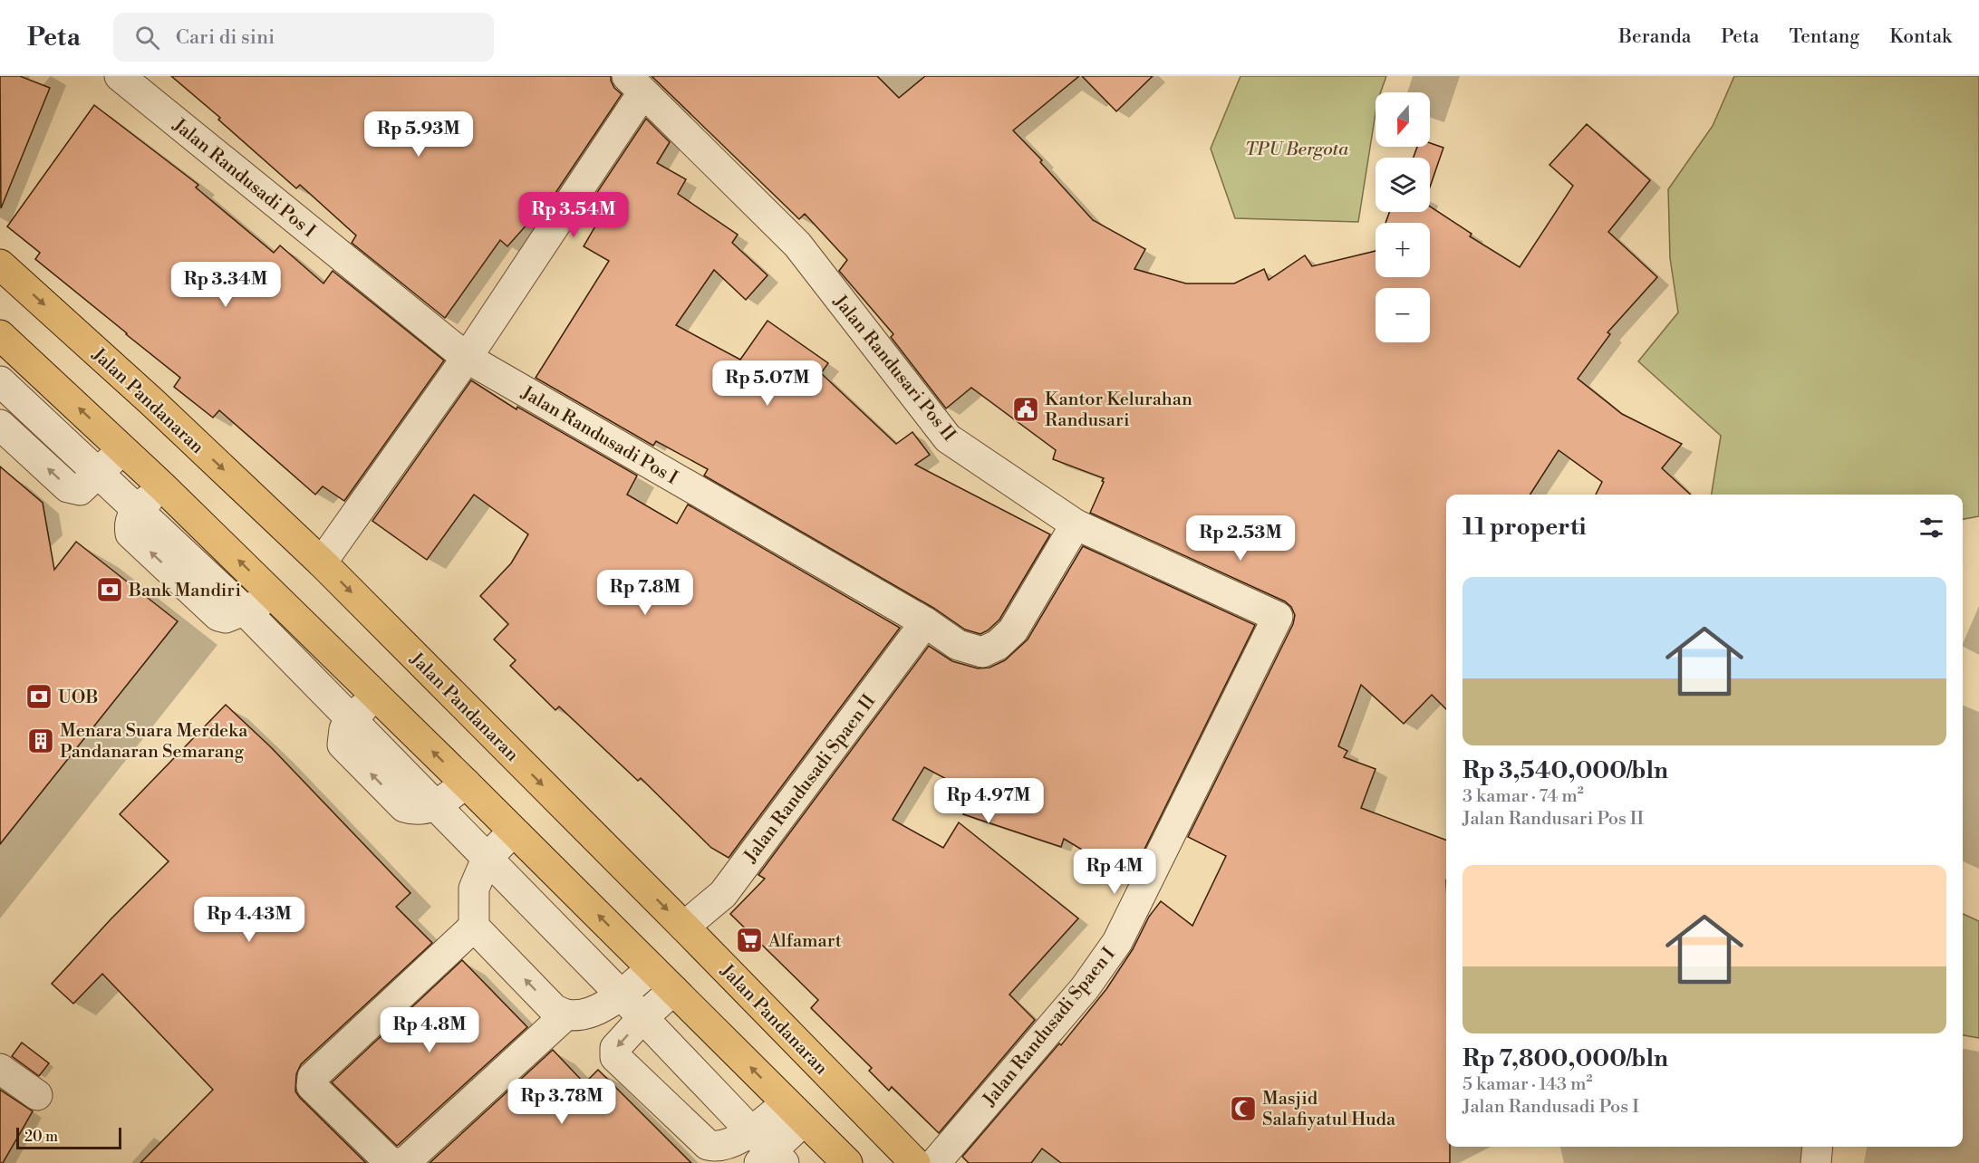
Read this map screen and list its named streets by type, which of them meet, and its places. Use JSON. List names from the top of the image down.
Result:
{
  "streets": {
    "main road": ["Jalan Pandanaran"],
    "street": [
      "Jalan Randusadi Pos I",
      "Jalan Randusari Pos II",
      "Jalan Randusadi Spaen II",
      "Jalan Randusadi Spaen I"
    ]
  },
  "crossings": [
    ["Jalan Randusadi Pos I", "Jalan Randusari Pos II"],
    ["Jalan Randusadi Pos I", "Jalan Randusadi Spaen II"],
    ["Jalan Randusari Pos II", "Jalan Randusadi Spaen I"],
    ["Jalan Pandanaran", "Jalan Randusadi Spaen II"]
  ],
  "parks": ["TPU Bergota"],
  "places": {
    "public building": ["Kantor Kelurahan Randusari"],
    "bank": ["Bank Mandiri", "UOB"],
    "building": ["Menara Suara Merdeka Pandanaran Semarang"],
    "supermarket": ["Alfamart"],
    "mosque": ["Masjid Salafiyatul Huda"]
  },
  "scale_bar": "20 m",
  "north": "bottom",
  "page": {
    "header": "Peta",
    "search": "Cari di sini",
    "nav": [
      "Beranda",
      "Peta",
      "Tentang",
      "Kontak"
    ],
    "map_buttons": ["+", "−"],
    "price": [
      "Rp 5.93M",
      "Rp 3.54M",
      "Rp 3.34M",
      "Rp 5.07M",
      "Rp 2.53M",
      "Rp 7.8M",
      "Rp 4.97M",
      "Rp 4M",
      "Rp 4.43M",
      "Rp 4.8M",
      "Rp 3.78M"
    ],
    "heading": "11 properti",
    "list": [
      {
        "name": "Rp 3,540,000/bln",
        "note": "3 kamar · 74 m² · Jalan Randusari Pos II"
      },
      {
        "name": "Rp 7,800,000/bln",
        "note": "5 kamar · 143 m² · Jalan Randusadi Pos I"
      }
    ],
    "scale": "20 m"
  }
}
